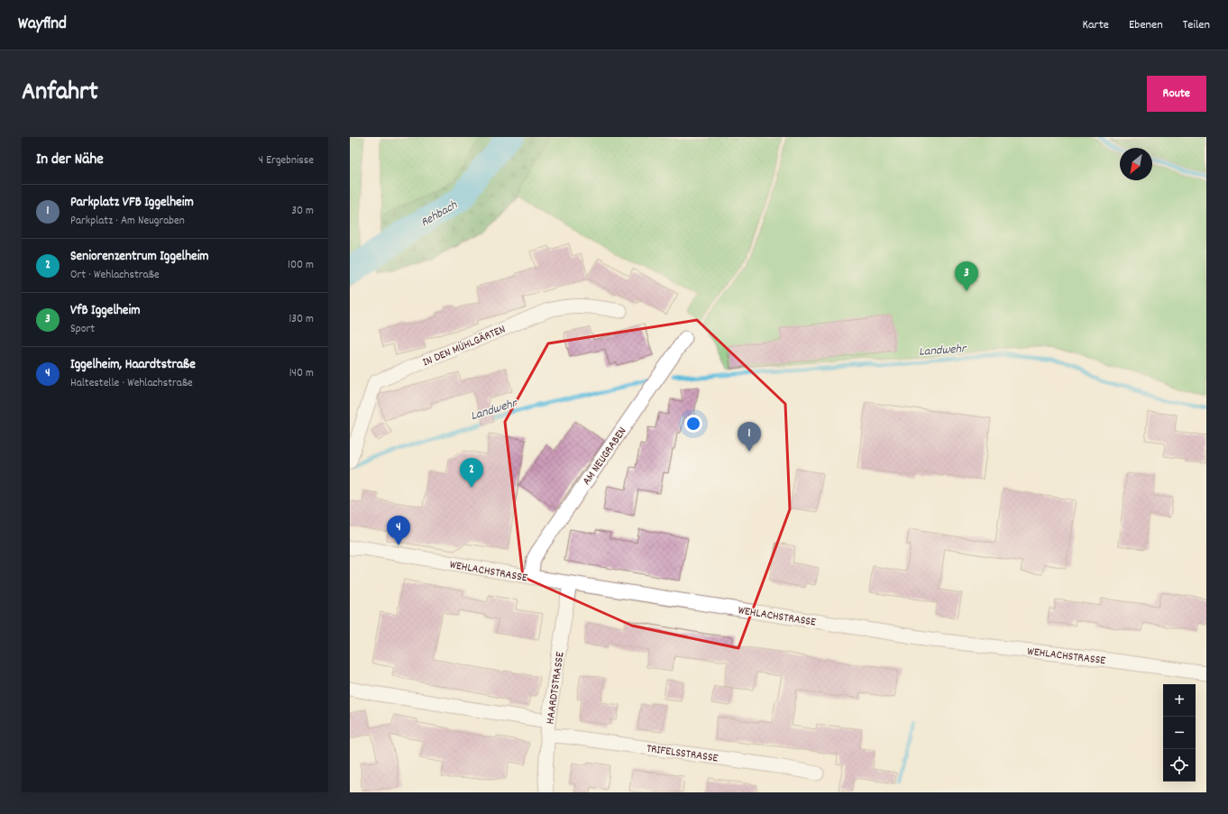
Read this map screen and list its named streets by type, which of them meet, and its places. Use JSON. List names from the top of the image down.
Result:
{
  "streets": {
    "street": [
      "IN DEN MÜHLGÄRTEN",
      "AM NEUGRABEN",
      "WEHLACHSTRASSE",
      "HAARDTSTRASSE",
      "TRIFELSSTRASSE"
    ]
  },
  "crossings": [
    ["AM NEUGRABEN", "WEHLACHSTRASSE"],
    ["WEHLACHSTRASSE", "HAARDTSTRASSE"],
    ["HAARDTSTRASSE", "TRIFELSSTRASSE"]
  ],
  "water": ["Rehbach", "Landwehr"],
  "north": "bottom left",
  "page": {
    "header": "Wayfind",
    "nav": ["Karte", "Ebenen", "Teilen"],
    "title": "Anfahrt",
    "buttons": "Route",
    "heading": ["In der Nähe", "4 Ergebnisse"],
    "list": [
      {
        "mark": "1",
        "name": "Parkplatz VFB Iggelheim",
        "note": "Parkplatz · Am Neugraben",
        "value": "30 m"
      },
      {
        "mark": "2",
        "name": "Seniorenzentrum Iggelheim",
        "note": "Ort · Wehlachstraße",
        "value": "100 m"
      },
      {
        "mark": "3",
        "name": "VfB Iggelheim",
        "note": "Sport",
        "value": "130 m"
      },
      {
        "mark": "4",
        "name": "Iggelheim, Haardtstraße",
        "note": "Haltestelle · Wehlachstraße",
        "value": "140 m"
      }
    ],
    "pins": [
      "3",
      "1",
      "2",
      "4"
    ],
    "map_buttons": ["+", "−"]
  }
}
